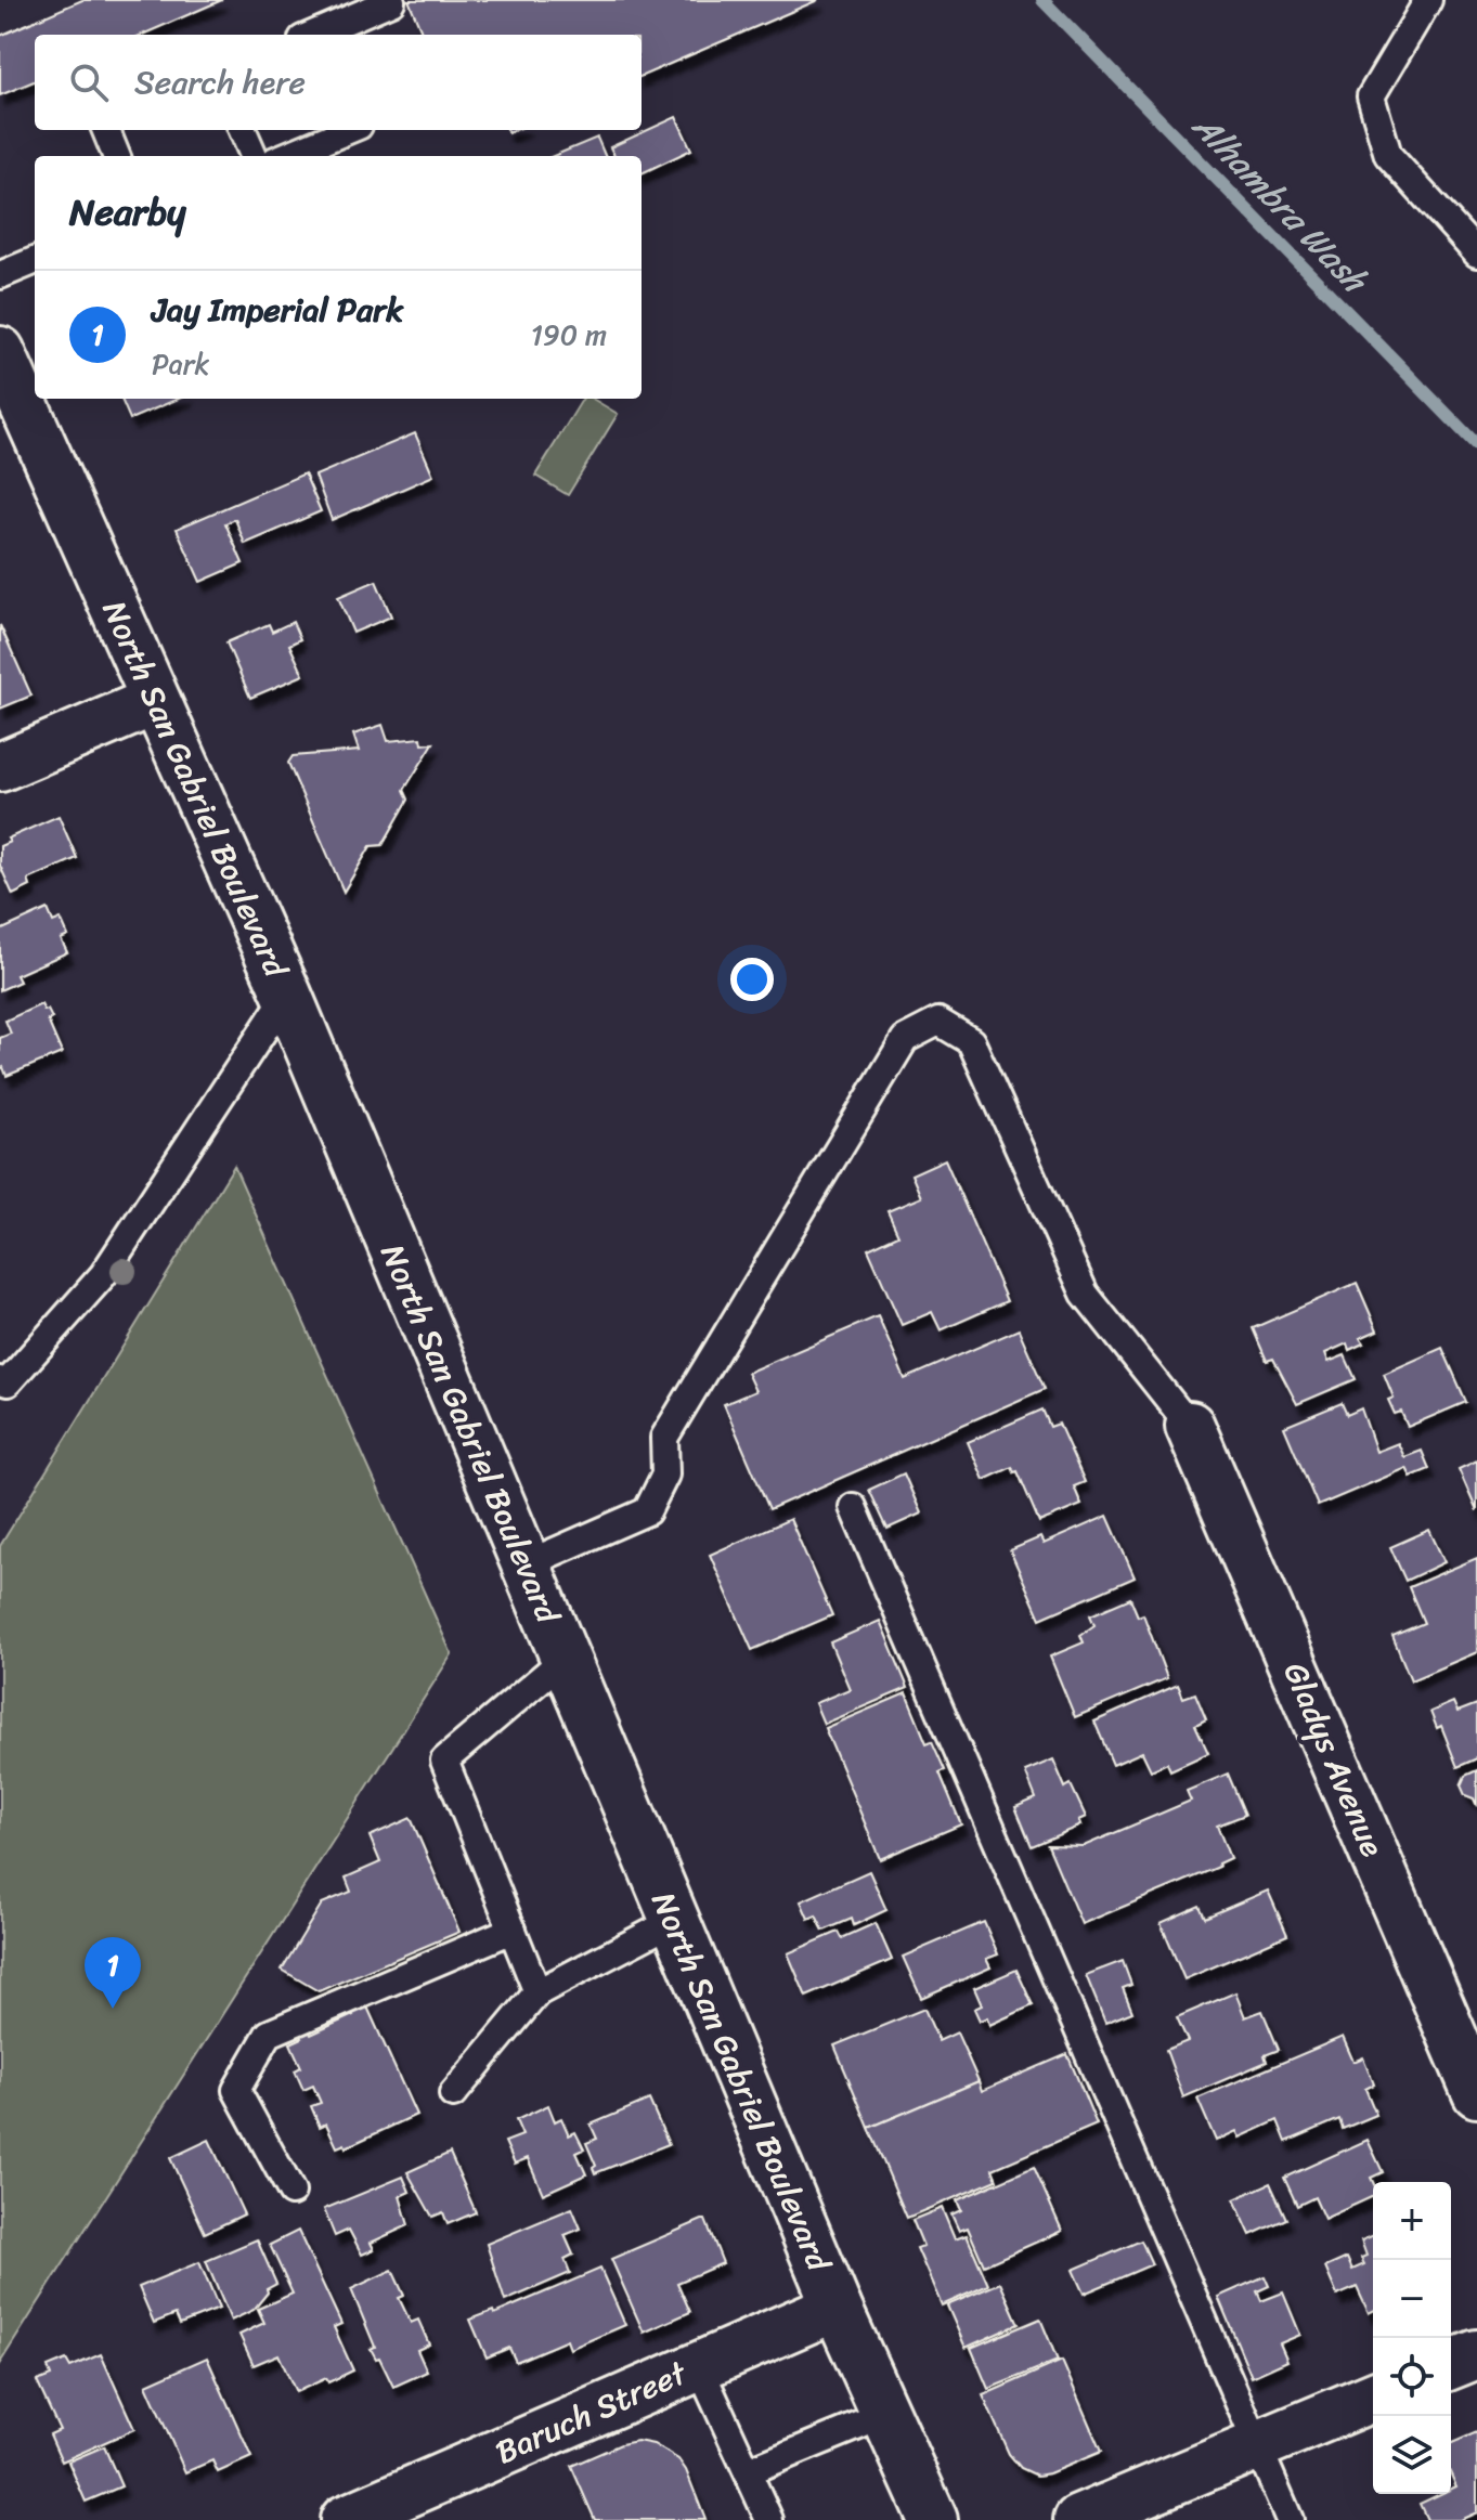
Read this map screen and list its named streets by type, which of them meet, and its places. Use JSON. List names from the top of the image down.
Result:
{
  "streets": {
    "main road": ["North San Gabriel Boulevard", "Gladys Avenue", "Baruch Street"]
  },
  "crossings": [
    ["North San Gabriel Boulevard", "Baruch Street"]
  ],
  "water": ["Alhambra Wash"],
  "page": {
    "search": "Search here",
    "heading": "Nearby",
    "list": [
      {
        "mark": "1",
        "name": "Jay Imperial Park",
        "note": "Park",
        "value": "190 m"
      }
    ],
    "pins": "1",
    "map_buttons": ["+", "−"]
  }
}
